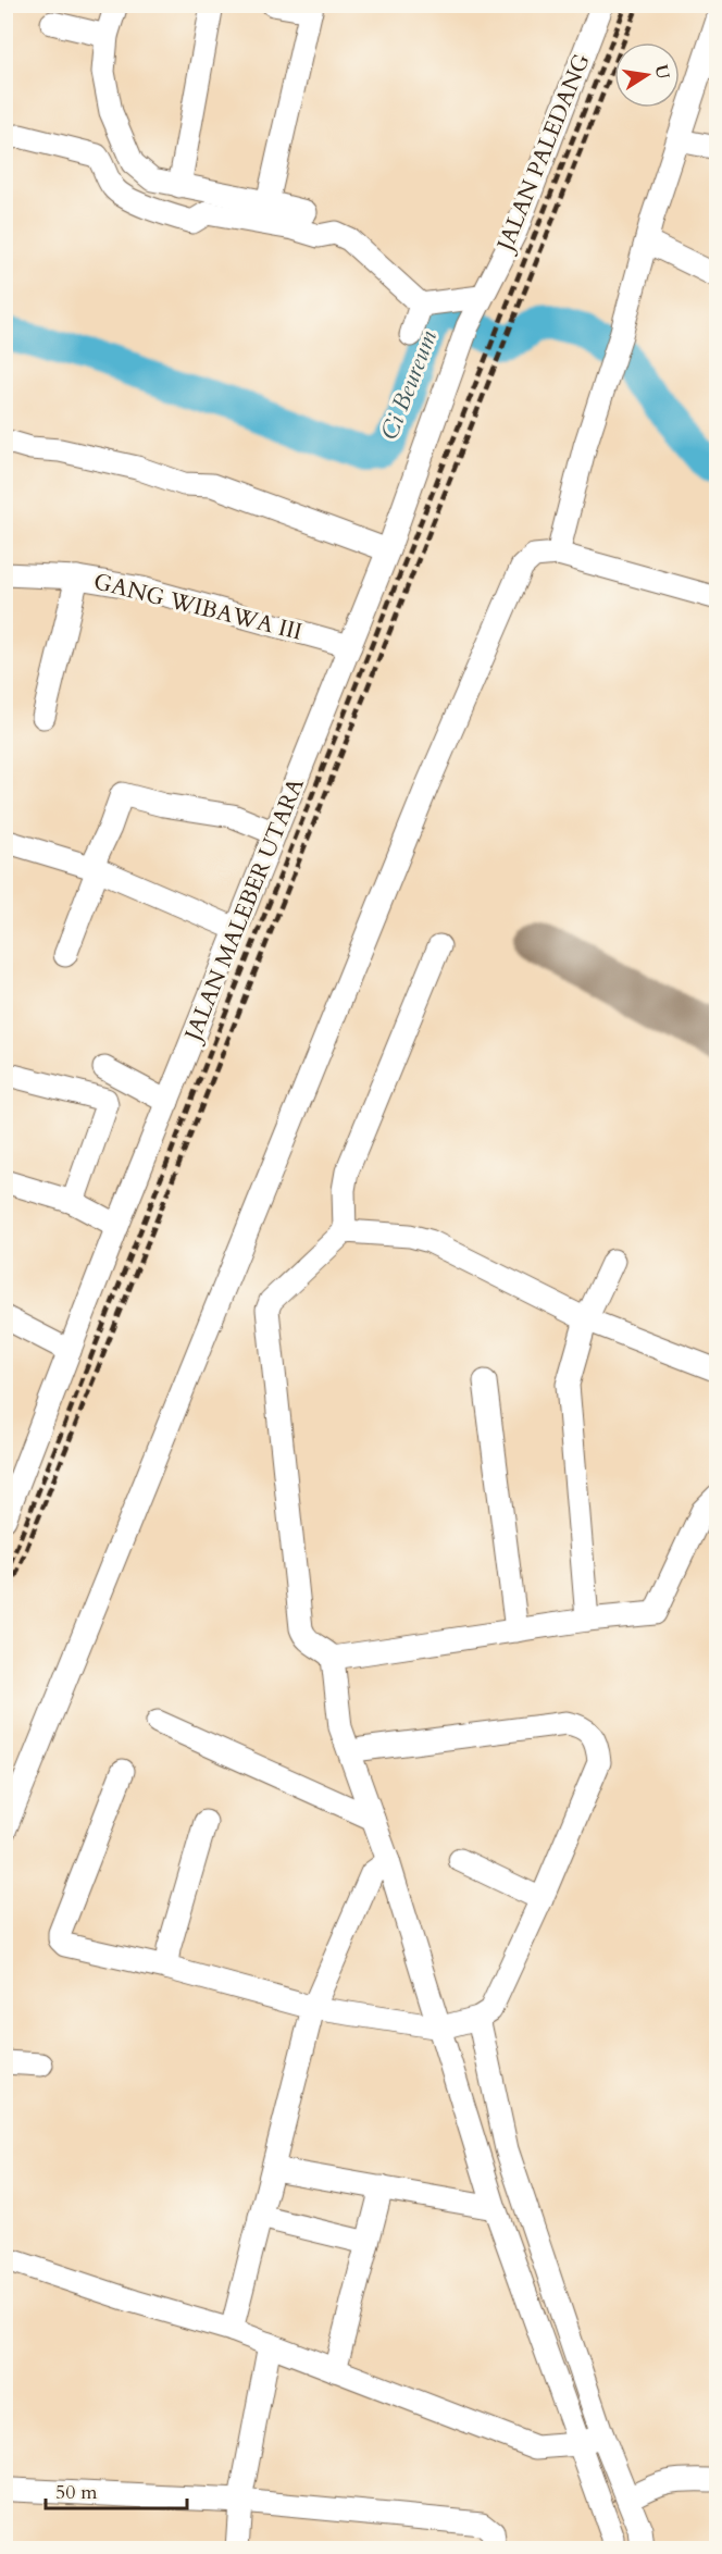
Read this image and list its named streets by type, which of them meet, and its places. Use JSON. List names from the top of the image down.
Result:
{
  "streets": {
    "street": ["JALAN PALEDANG", "GANG WIBAWA III", "JALAN MALEBER UTARA"]
  },
  "crossings": [
    ["JALAN PALEDANG", "JALAN MALEBER UTARA"],
    ["GANG WIBAWA III", "JALAN MALEBER UTARA"]
  ],
  "water": ["Ci Beureum"],
  "scale_bar": "50 m",
  "north": "right"
}
